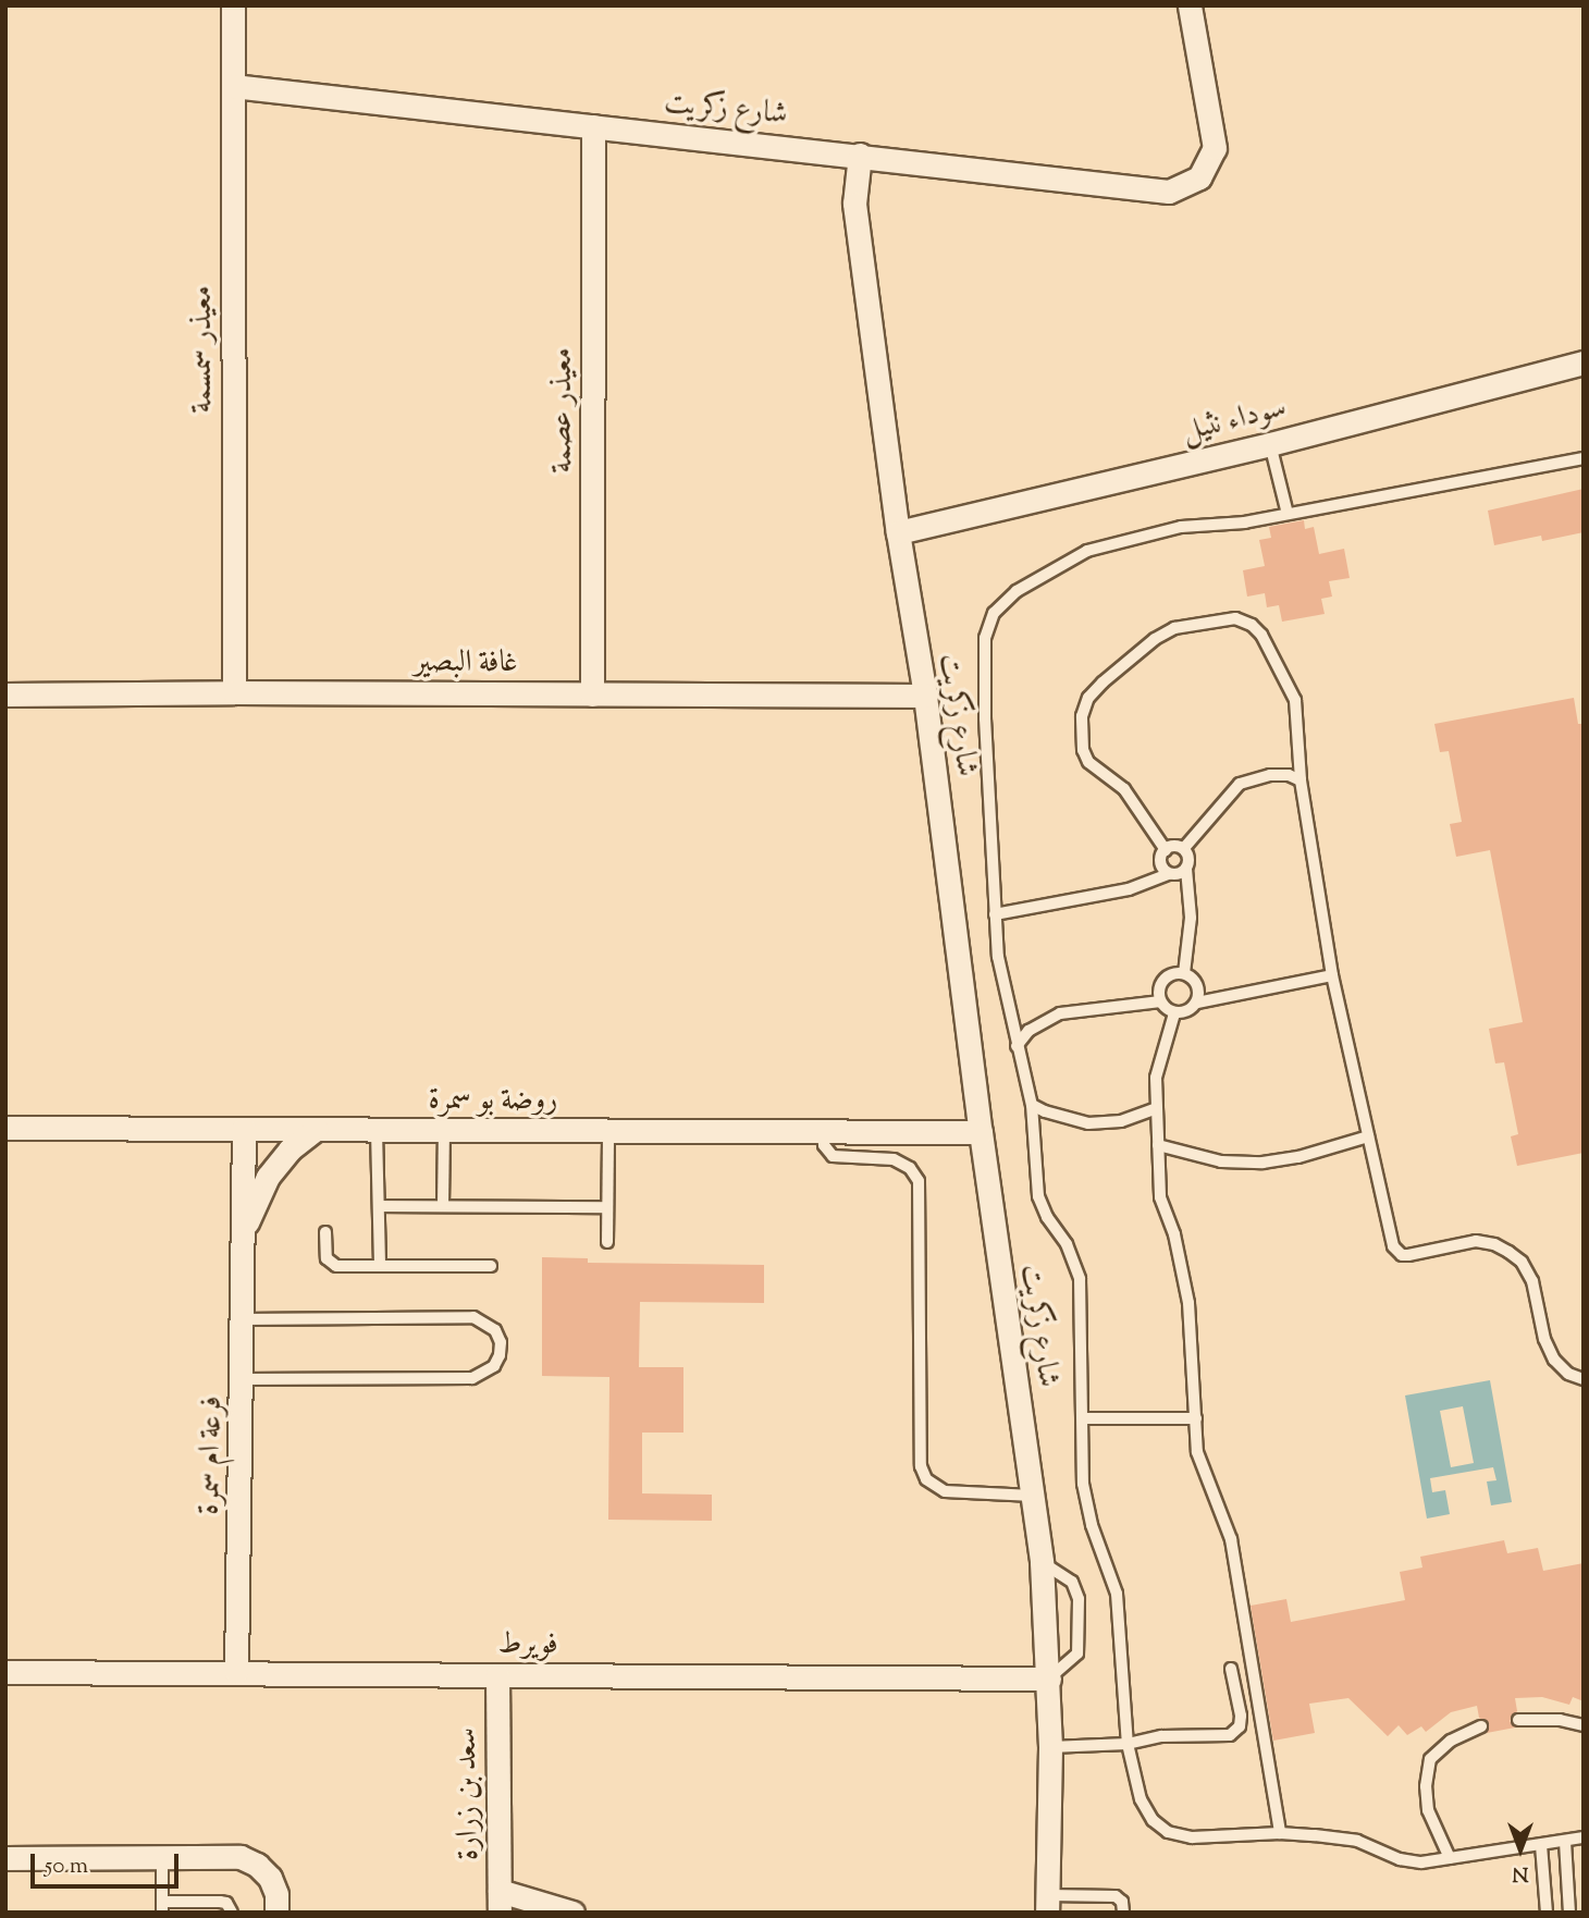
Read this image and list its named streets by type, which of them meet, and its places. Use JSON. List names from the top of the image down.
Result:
{
  "streets": {
    "street": [
      "شارع زكريت",
      "معيذر سمسمة",
      "معيذر عصمة",
      "سوداء نثيل",
      "غافة البصير",
      "روضة بو سمرة",
      "فرعة ام سمرة",
      "فويرط",
      "سعد بن زرارة"
    ]
  },
  "crossings": [
    ["شارع زكريت", "معيذر سمسمة"],
    ["شارع زكريت", "معيذر عصمة"],
    ["شارع زكريت", "سوداء نثيل"],
    ["شارع زكريت", "غافة البصير"],
    ["شارع زكريت", "روضة بو سمرة"],
    ["شارع زكريت", "فويرط"],
    ["معيذر سمسمة", "غافة البصير"],
    ["معيذر عصمة", "غافة البصير"],
    ["روضة بو سمرة", "فرعة ام سمرة"],
    ["فرعة ام سمرة", "فويرط"],
    ["فويرط", "سعد بن زرارة"]
  ],
  "scale_bar": "50 m",
  "north": "bottom"
}
